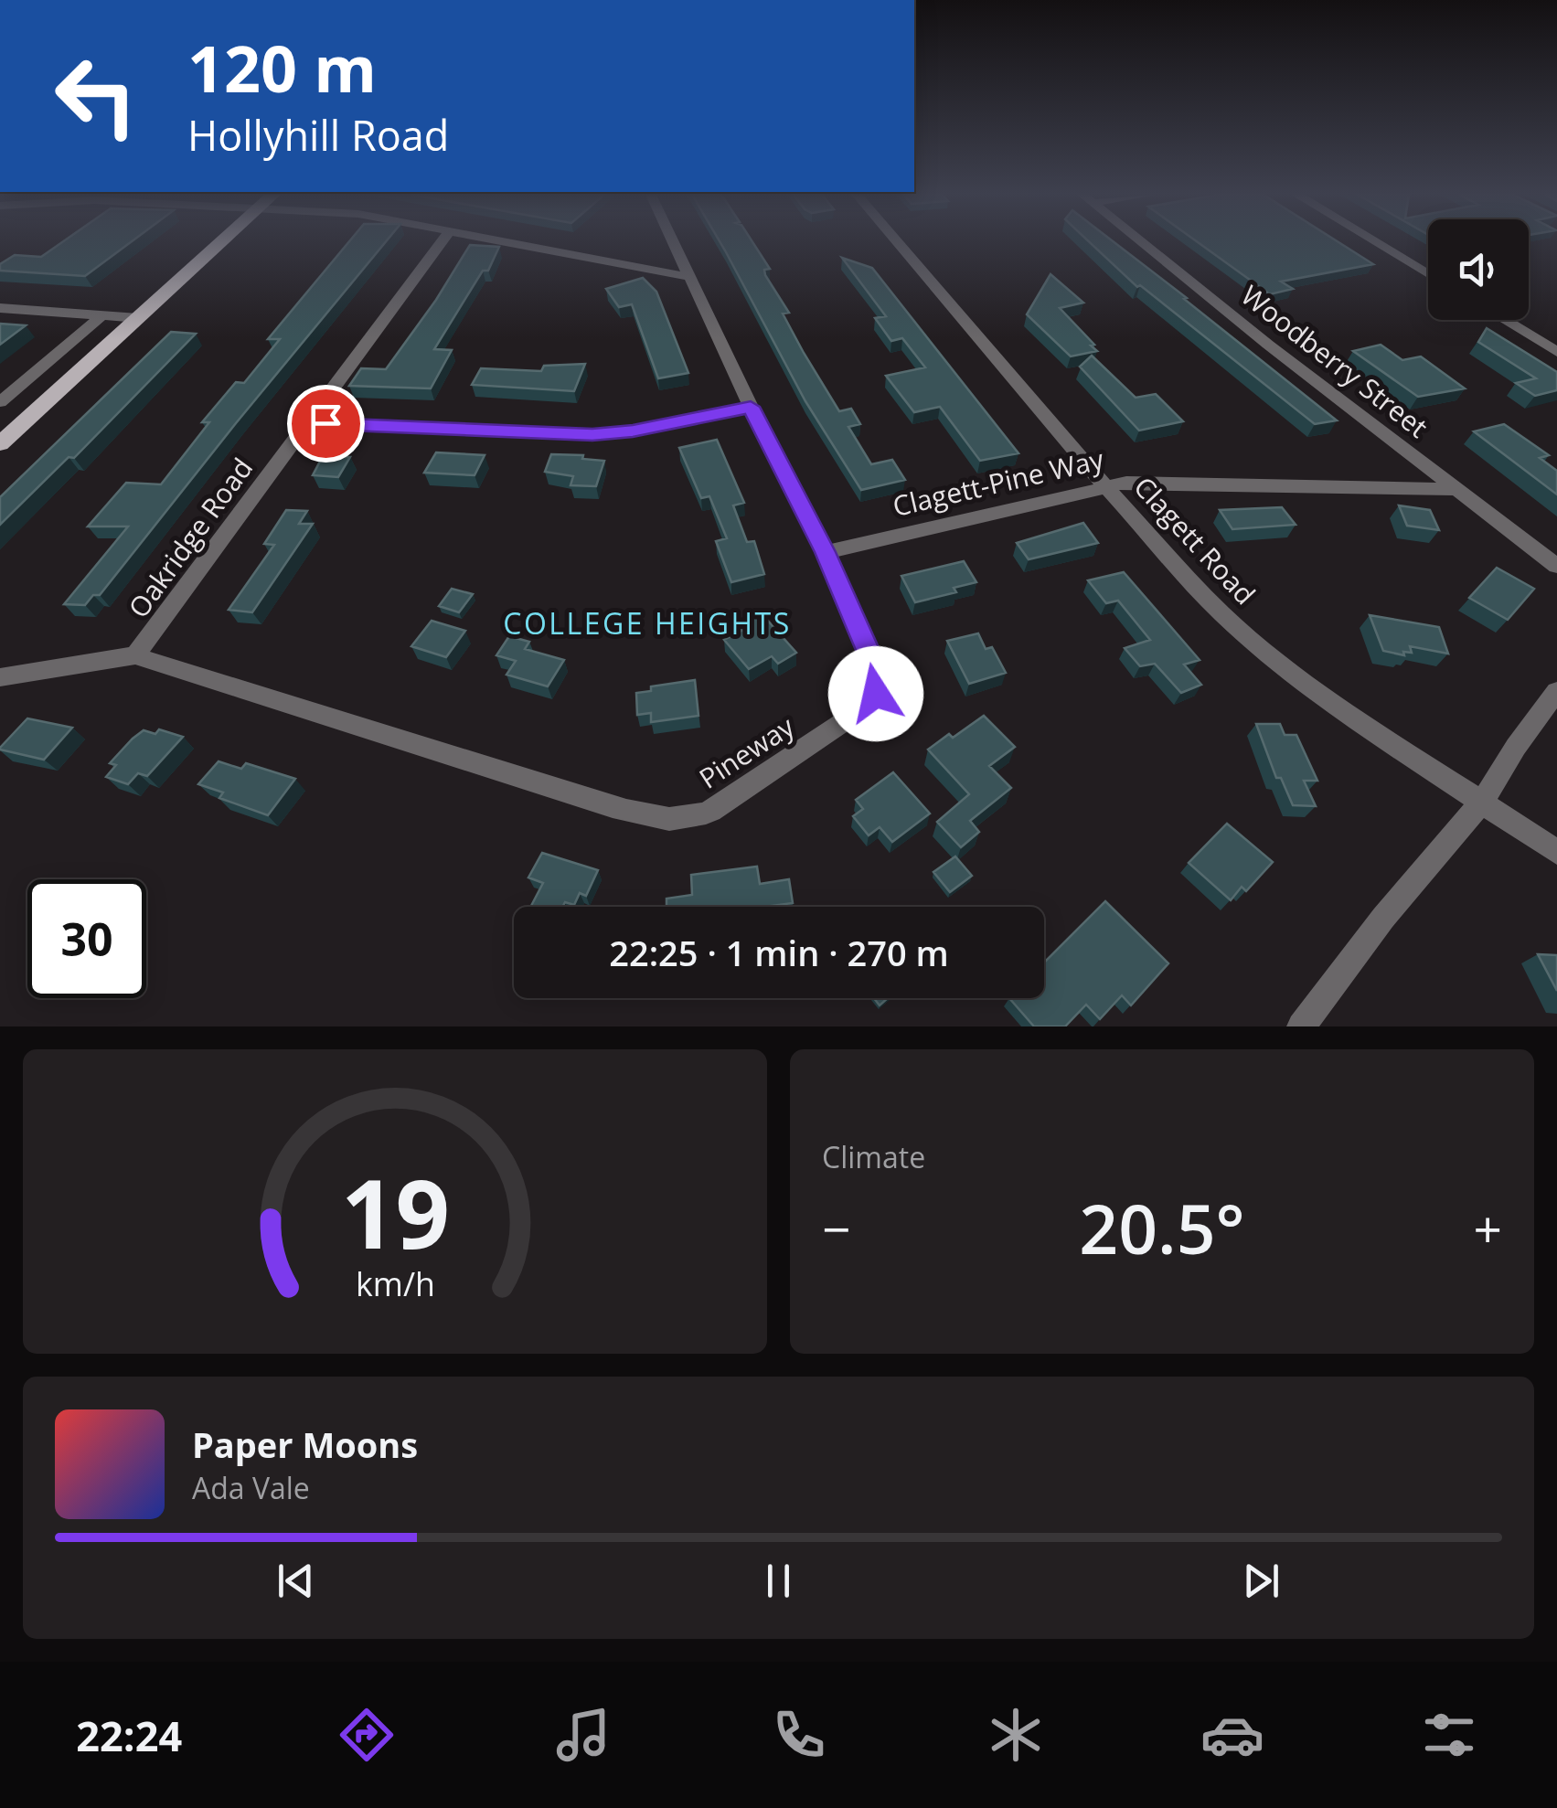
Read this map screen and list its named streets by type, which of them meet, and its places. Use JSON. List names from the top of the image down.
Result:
{
  "streets": {
    "street": [
      "Woodberry Street",
      "Clagett-Pine Way",
      "Oakridge Road",
      "Clagett Road",
      "Pineway"
    ]
  },
  "crossings": [
    ["Woodberry Street", "Clagett-Pine Way"],
    ["Clagett-Pine Way", "Clagett Road"],
    ["Clagett-Pine Way", "Pineway"],
    ["Oakridge Road", "Pineway"]
  ],
  "districts": ["COLLEGE HEIGHTS"],
  "page": {
    "turn": ["120 m", "Hollyhill Road"],
    "limit": "30",
    "trip": "22:25 · 1 min · 270 m",
    "tile": "Climate",
    "heat": ["−", "20.5°", "+"],
    "song": ["Paper Moons", "Ada Vale"],
    "tabs": "22:24",
    "gauge": ["19", "km/h"]
  }
}
